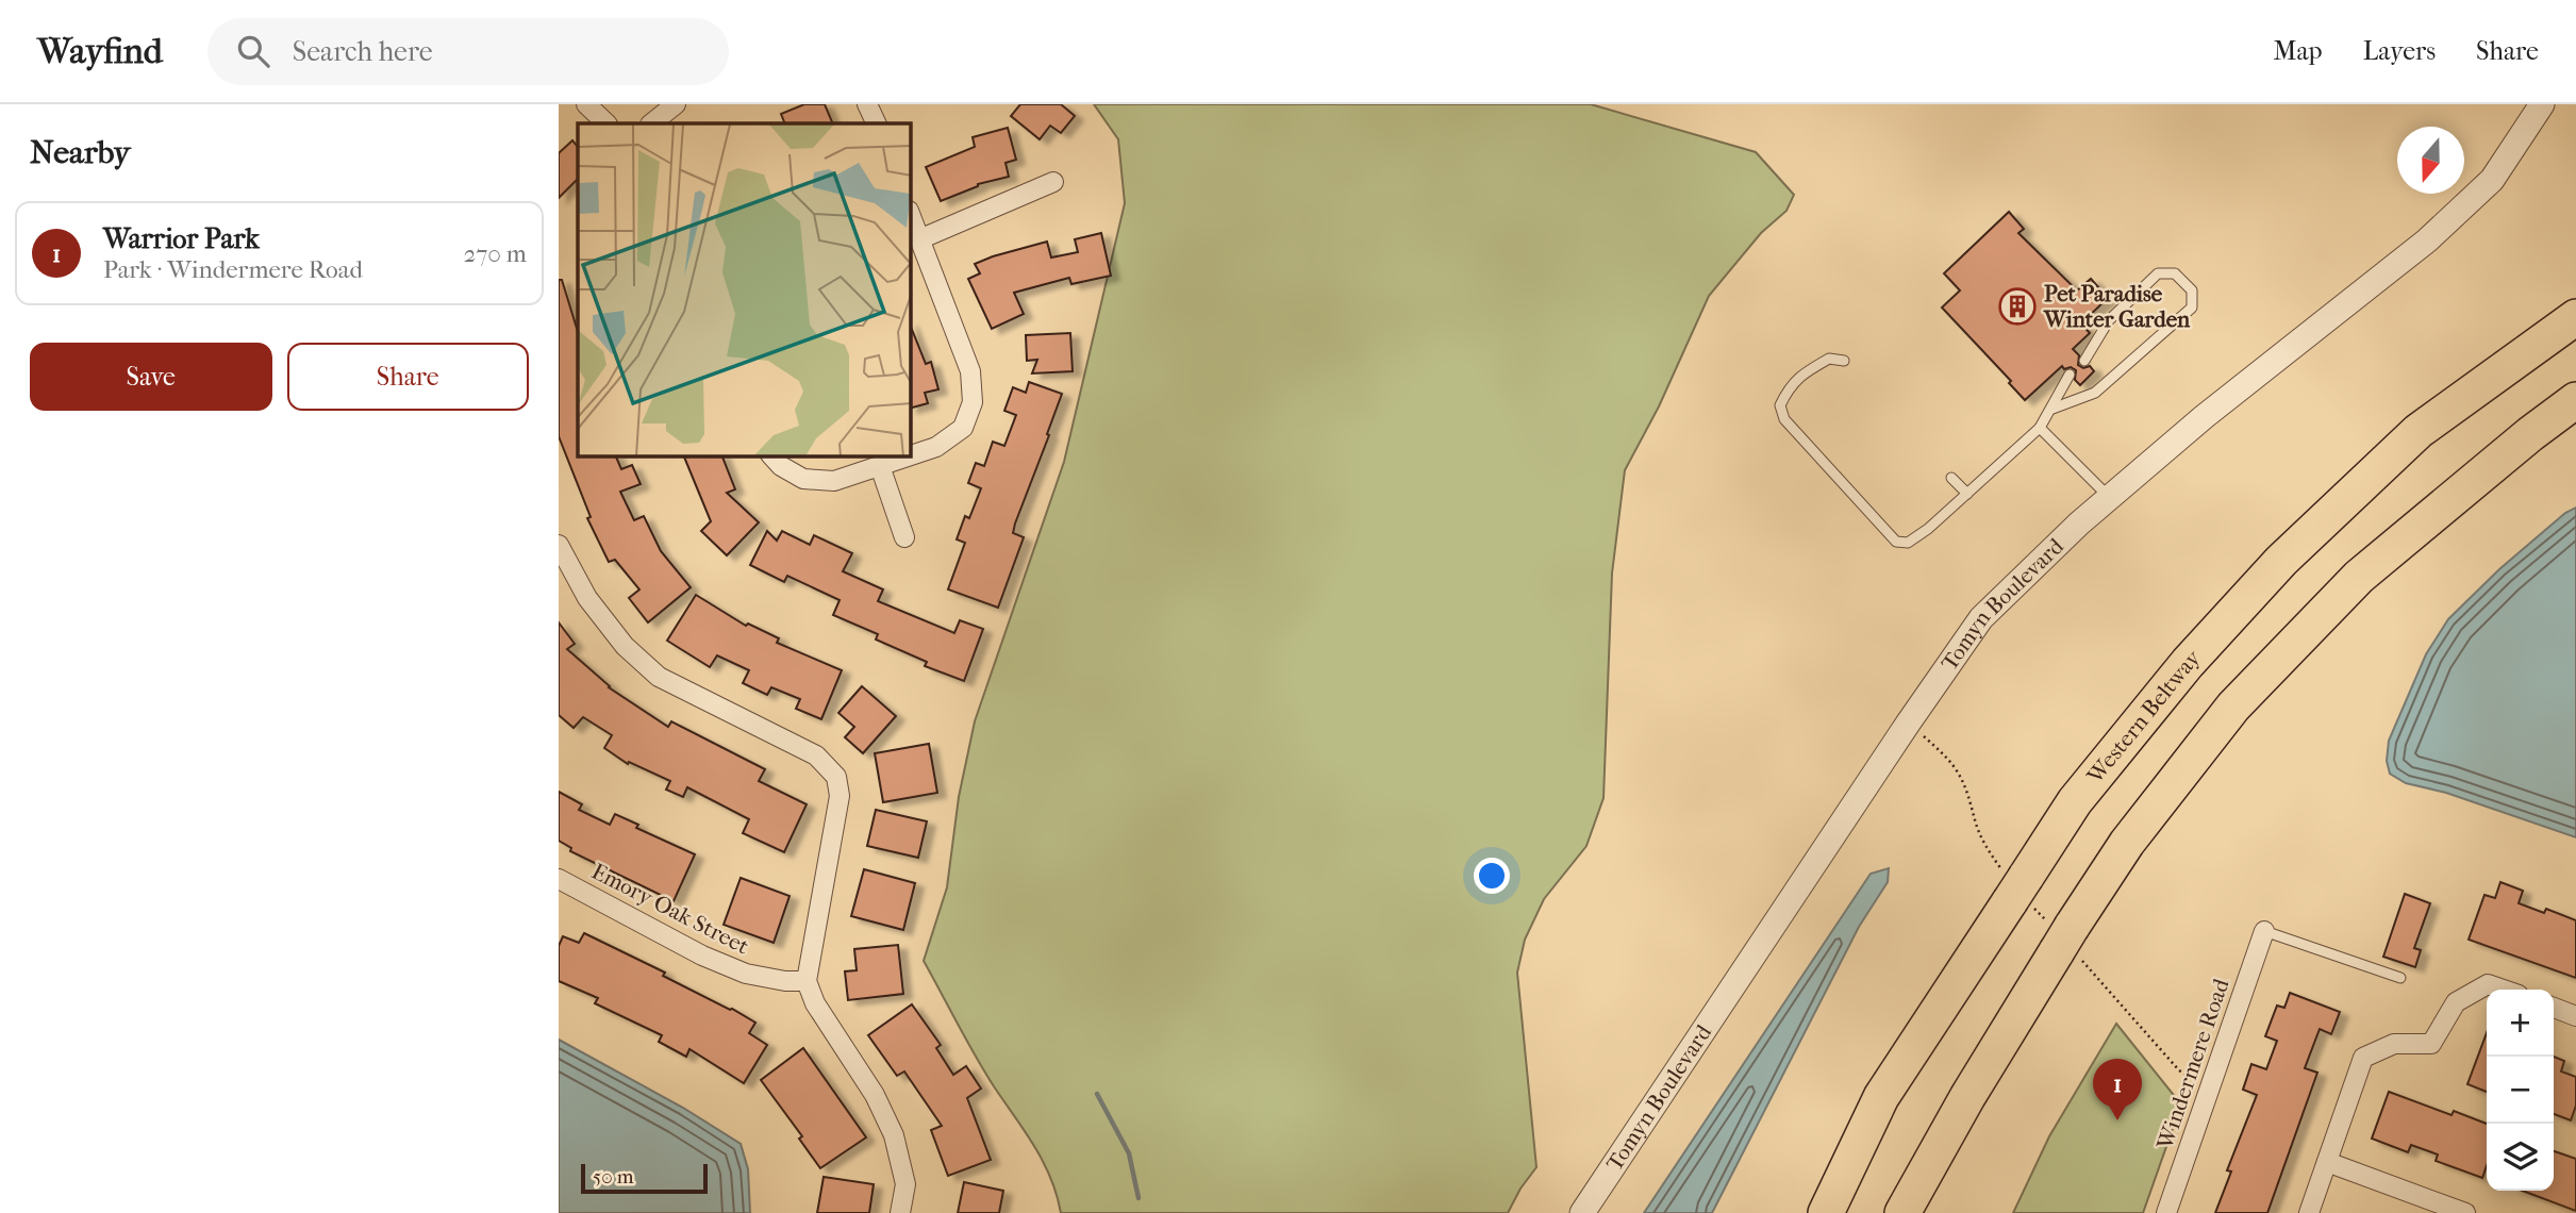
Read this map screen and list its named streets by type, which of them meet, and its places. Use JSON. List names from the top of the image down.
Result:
{
  "streets": {
    "highway": ["Western Beltway"],
    "street": ["Tomyn Boulevard", "Emory Oak Street", "Windermere Road"]
  },
  "places": {
    "building": ["Pet Paradise Winter Garden"]
  },
  "scale_bar": "50 m",
  "north": "bottom",
  "page": {
    "header": "Wayfind",
    "search": "Search here",
    "nav": ["Map", "Layers", "Share"],
    "heading": "Nearby",
    "list": [
      {
        "mark": "1",
        "name": "Warrior Park",
        "note": "Park · Windermere Road",
        "value": "270 m"
      }
    ],
    "buttons": ["Save", "Share"],
    "map_buttons": ["+", "−"],
    "pins": "1",
    "scale": "50 m"
  }
}
